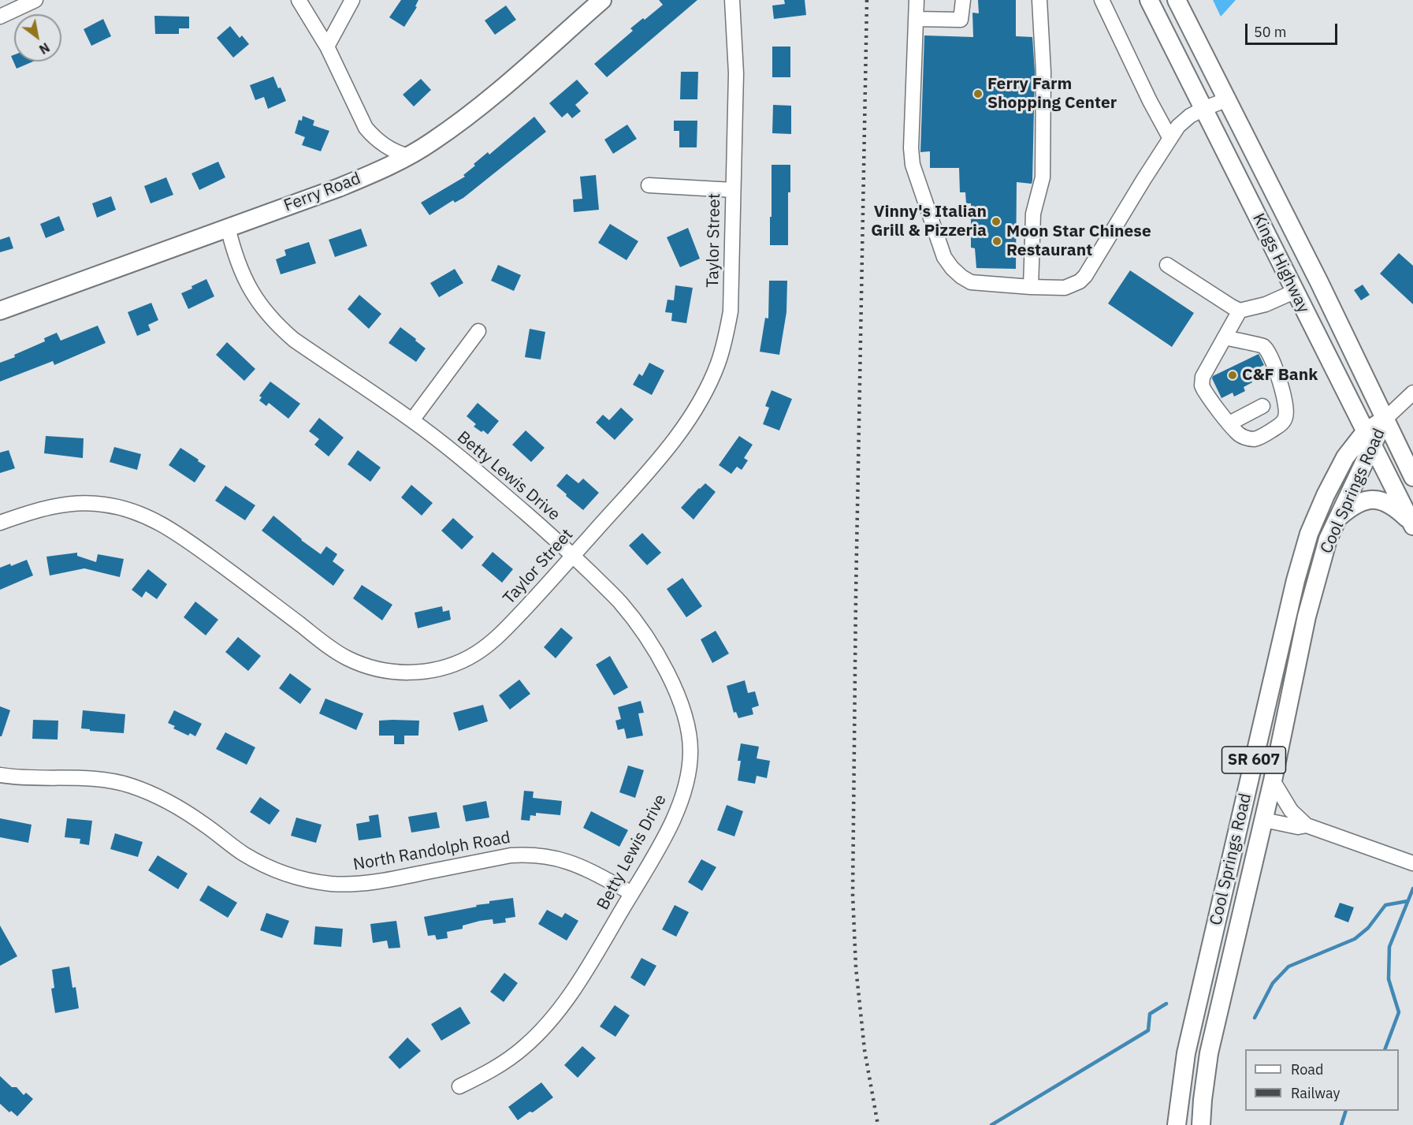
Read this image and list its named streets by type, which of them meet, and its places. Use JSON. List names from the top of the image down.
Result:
{
  "streets": {
    "main road": [
      "Ferry Road",
      "Kings Highway",
      "Cool Springs Road",
      "SR 607"
    ],
    "street": ["Taylor Street", "Betty Lewis Drive", "North Randolph Road"]
  },
  "crossings": [
    ["Ferry Road", "Betty Lewis Drive"],
    ["Taylor Street", "Betty Lewis Drive"],
    ["Kings Highway", "Cool Springs Road"],
    ["Kings Highway", "SR 607"],
    ["Betty Lewis Drive", "North Randolph Road"],
    ["Cool Springs Road", "SR 607"]
  ],
  "places": [
    "Ferry Farm Shopping Center",
    "Vinny's Italian Grill & Pizzeria",
    "Moon Star Chinese Restaurant",
    "C&F Bank"
  ],
  "legend": ["Road", "Railway"],
  "scale_bar": "50 m",
  "north": "bottom right"
}
